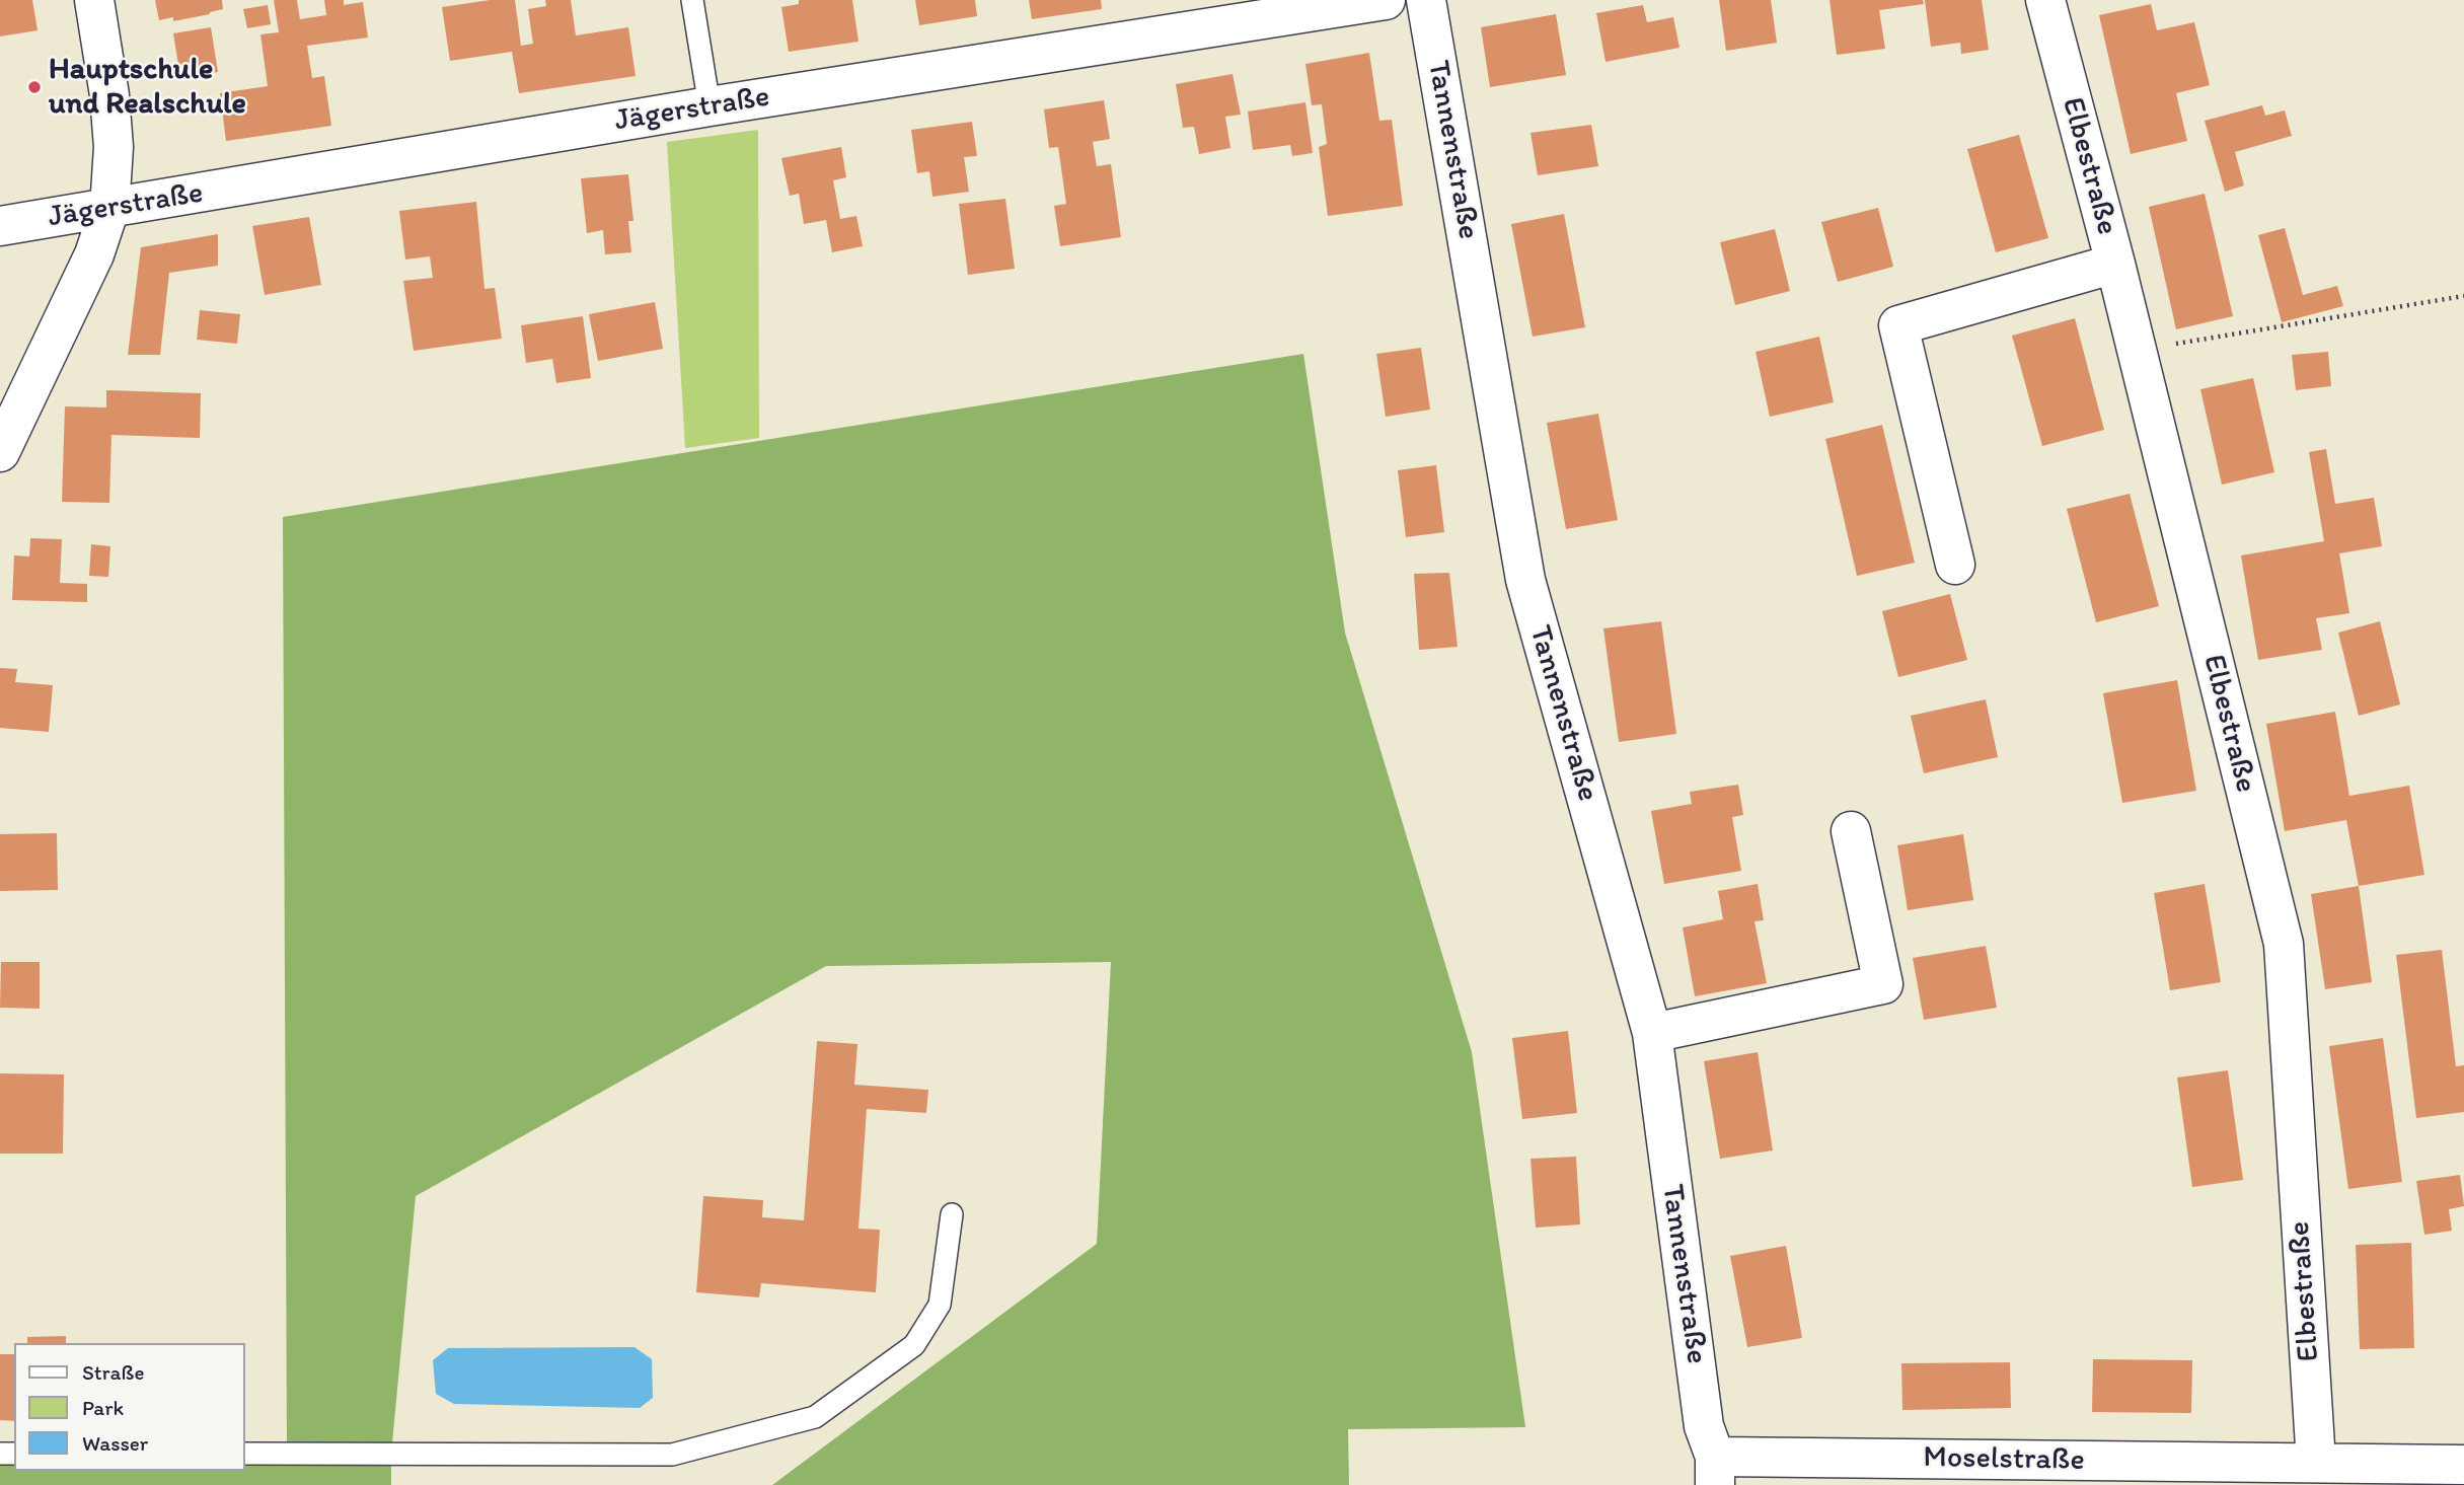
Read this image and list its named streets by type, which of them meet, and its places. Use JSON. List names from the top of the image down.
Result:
{
  "streets": {
    "street": [
      "Jägerstraße",
      "Tannenstraße",
      "Elbestraße",
      "Moselstraße"
    ]
  },
  "crossings": [
    ["Tannenstraße", "Moselstraße"],
    ["Elbestraße", "Moselstraße"]
  ],
  "places": ["Hauptschule und Realschule"],
  "legend": ["Straße", "Park", "Wasser"]
}
